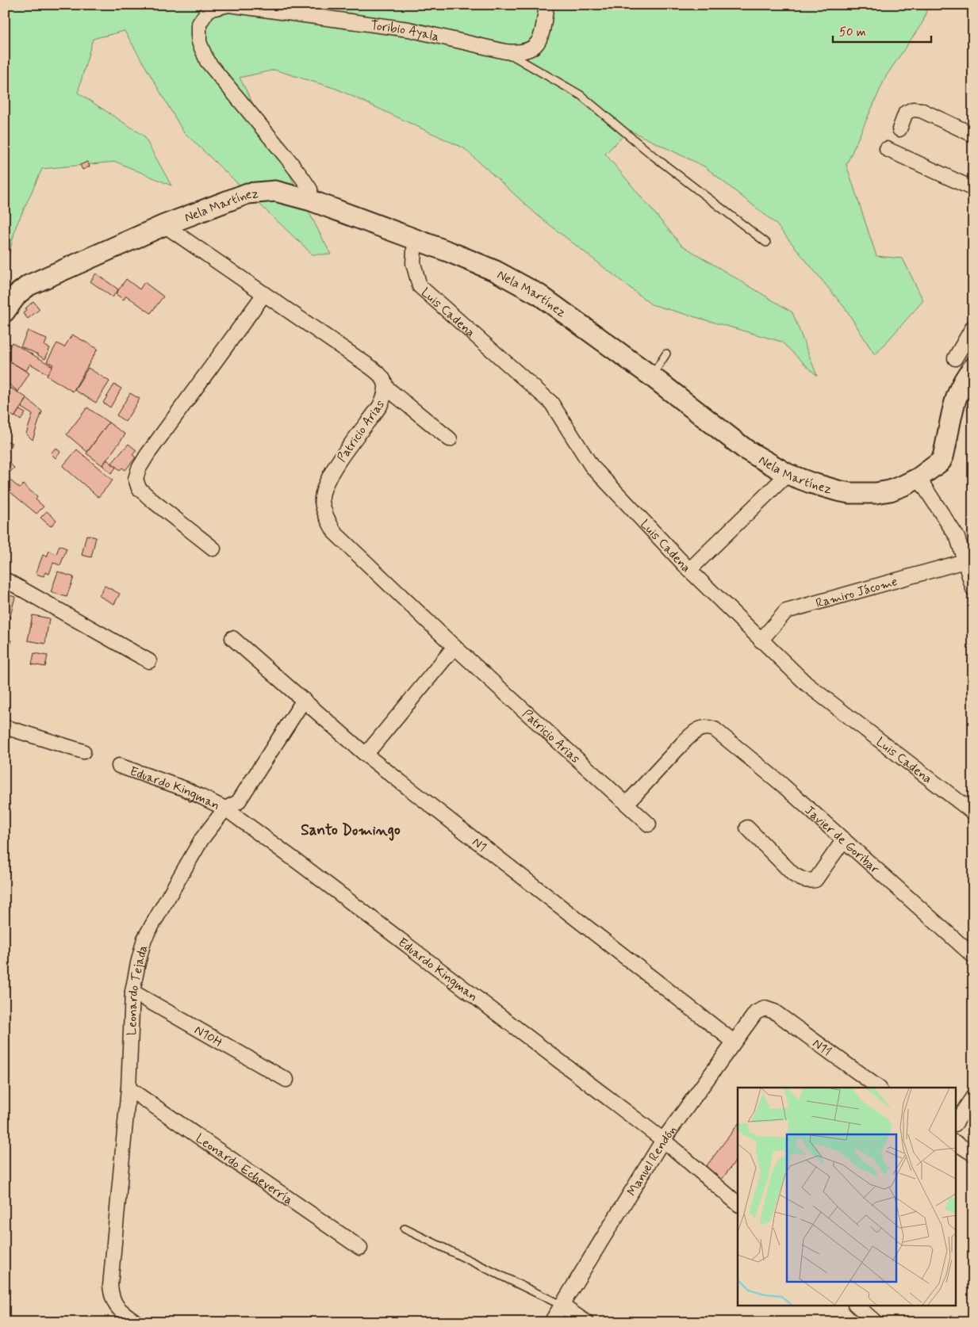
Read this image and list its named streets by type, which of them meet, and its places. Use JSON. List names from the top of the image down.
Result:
{
  "streets": {
    "main road": ["Nela Martínez"],
    "street": [
      "Toribio Ayala",
      "Luis Cadena",
      "Patricio Arias",
      "Ramiro Jácome",
      "Eduardo Kingman",
      "Javier de Goribar",
      "N1",
      "Leonardo Tejada",
      "N10H",
      "N11",
      "Manuel Rendón",
      "Leonardo Echeverría"
    ]
  },
  "crossings": [
    ["Toribio Ayala", "Nela Martínez"],
    ["Nela Martínez", "Luis Cadena"],
    ["Nela Martínez", "Patricio Arias"],
    ["Luis Cadena", "Ramiro Jácome"],
    ["Patricio Arias", "Javier de Goribar"],
    ["Eduardo Kingman", "Leonardo Tejada"],
    ["Eduardo Kingman", "Manuel Rendón"],
    ["N1", "Leonardo Tejada"],
    ["N1", "Manuel Rendón"],
    ["Leonardo Tejada", "N10H"],
    ["Leonardo Tejada", "Leonardo Echeverría"],
    ["N11", "Manuel Rendón"]
  ],
  "districts": ["Santo Domingo"],
  "scale_bar": "50 m"
}
